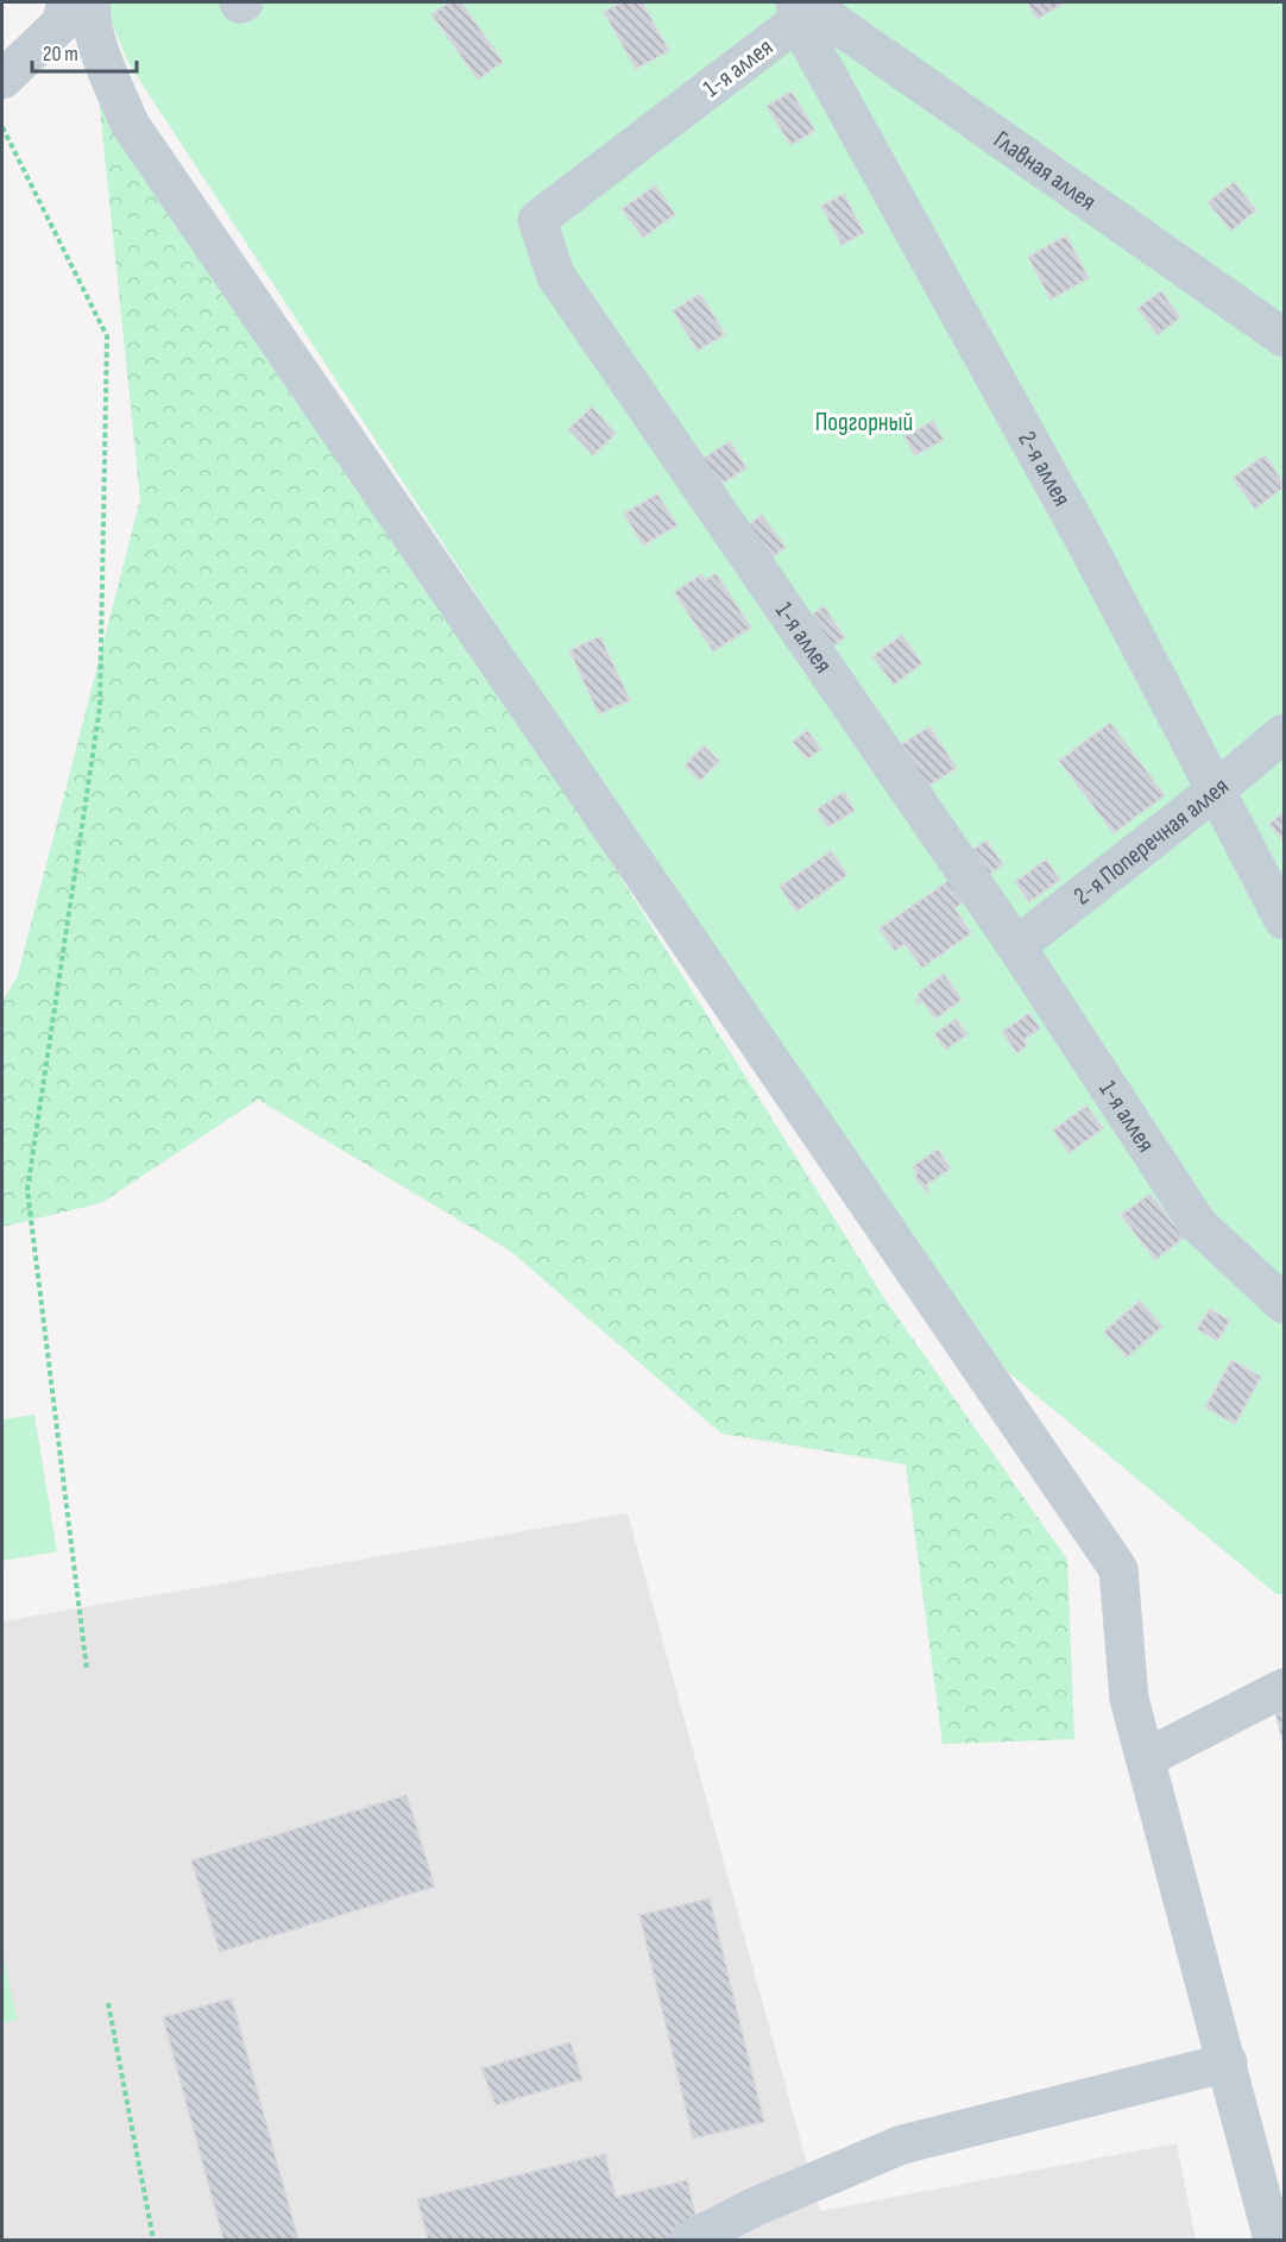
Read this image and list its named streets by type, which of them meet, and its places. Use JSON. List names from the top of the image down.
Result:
{
  "streets": {
    "lane": [
      "1-я аллея",
      "Главная аллея",
      "2-я аллея",
      "2-я Поперечная аллея"
    ]
  },
  "crossings": [
    ["1-я аллея", "Главная аллея"],
    ["1-я аллея", "2-я аллея"],
    ["1-я аллея", "2-я Поперечная аллея"],
    ["Главная аллея", "2-я аллея"],
    ["2-я аллея", "2-я Поперечная аллея"]
  ],
  "parks": ["Подгорный"],
  "scale_bar": "20 m"
}
